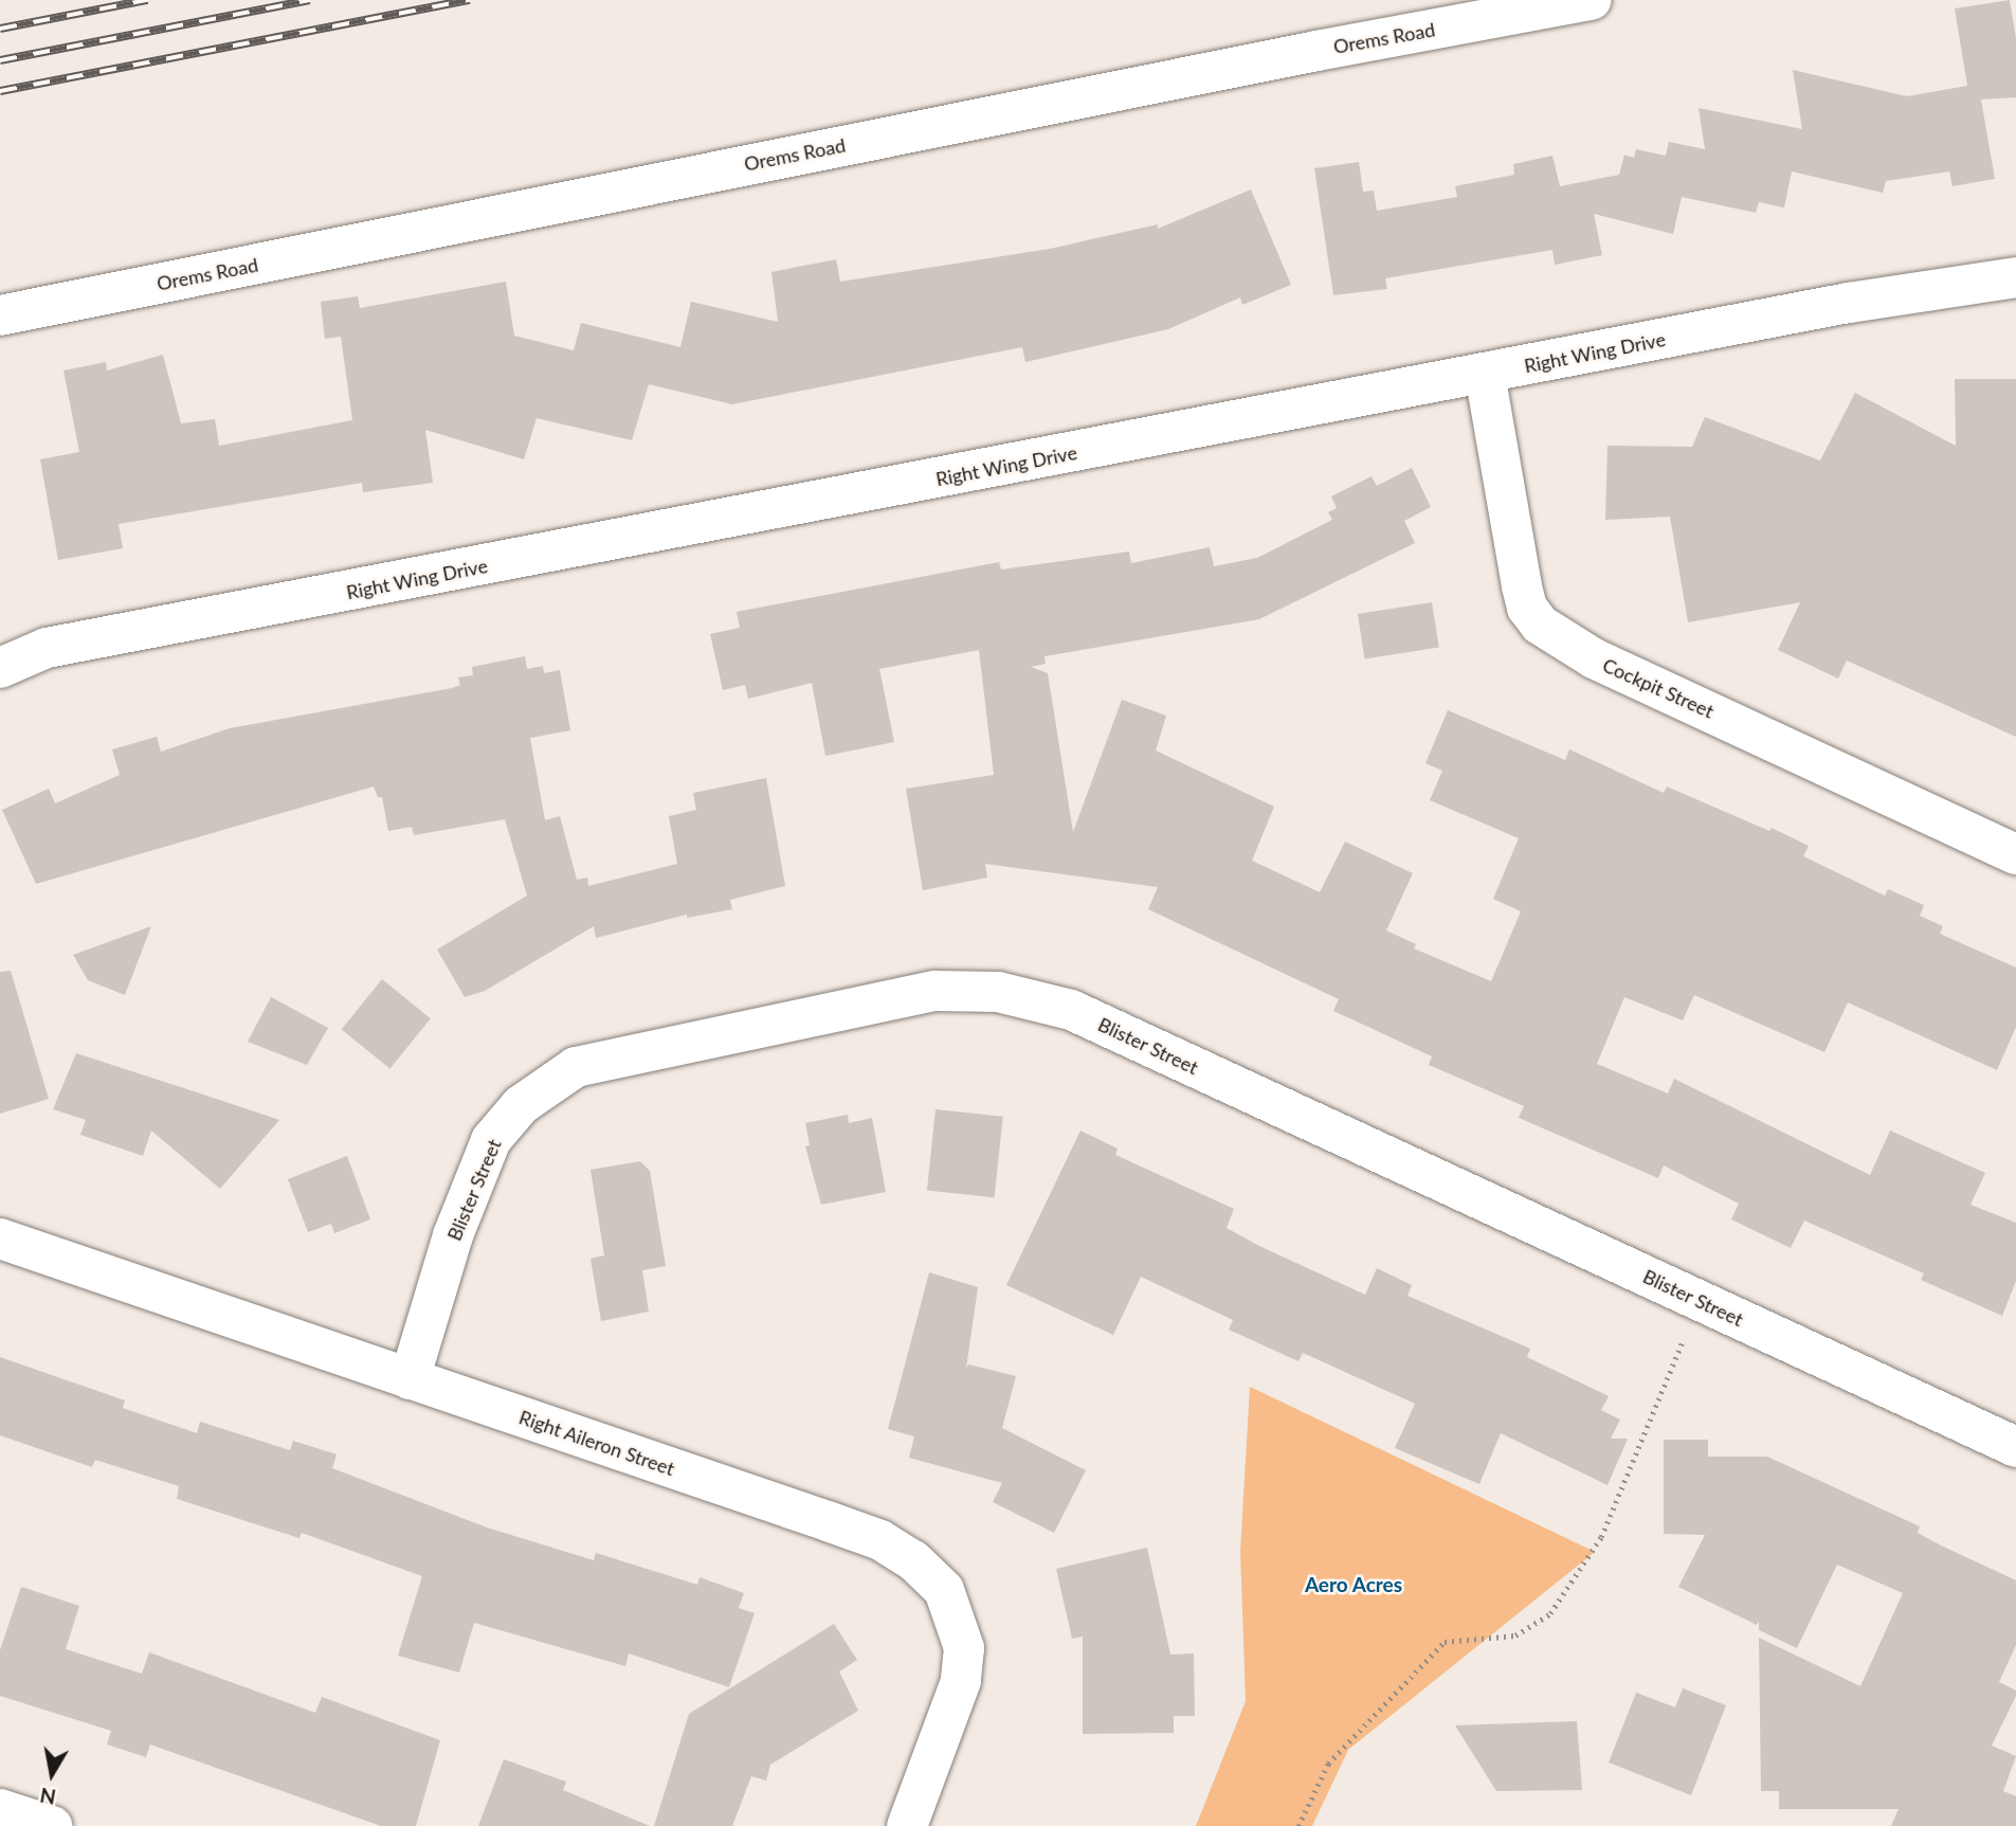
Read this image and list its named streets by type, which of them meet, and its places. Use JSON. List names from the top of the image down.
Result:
{
  "streets": {
    "street": [
      "Orems Road",
      "Right Wing Drive",
      "Cockpit Street",
      "Blister Street",
      "Right Aileron Street"
    ]
  },
  "crossings": [
    ["Right Wing Drive", "Cockpit Street"],
    ["Blister Street", "Right Aileron Street"]
  ],
  "districts": ["Aero Acres"],
  "north": "bottom"
}
